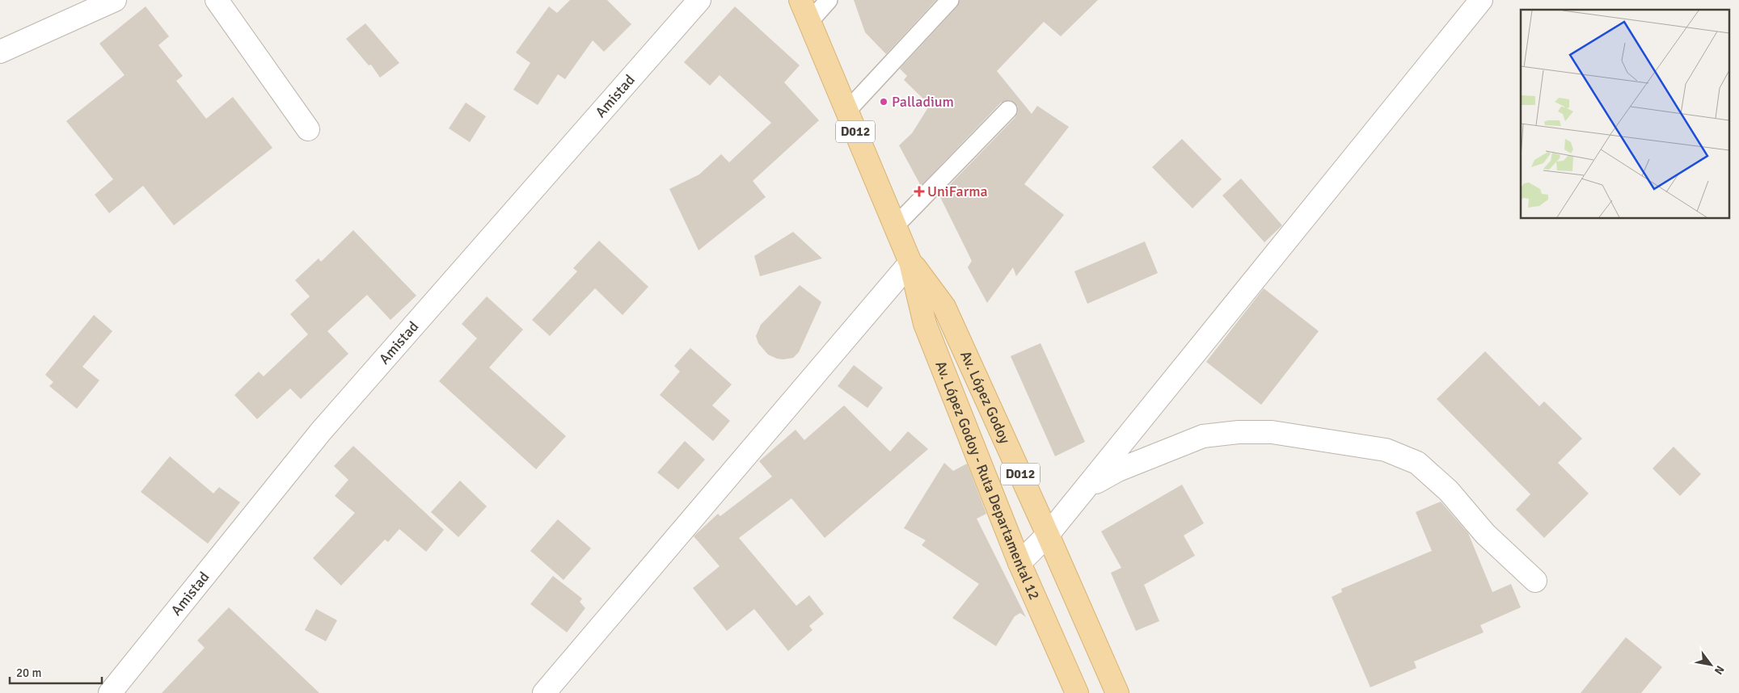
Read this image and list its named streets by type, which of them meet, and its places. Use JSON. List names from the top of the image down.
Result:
{
  "streets": {
    "main road": ["D012", "Av. López Godoy", "Av. López Godoy - Ruta Departamental 12"],
    "street": ["Amistad"]
  },
  "crossings": [
    ["D012", "Av. López Godoy"],
    ["D012", "Av. López Godoy - Ruta Departamental 12"],
    ["Av. López Godoy", "Av. López Godoy - Ruta Departamental 12"]
  ],
  "places": {
    "other": ["Palladium"],
    "health": ["UniFarma"]
  },
  "scale_bar": "20 m",
  "north": "bottom right"
}
